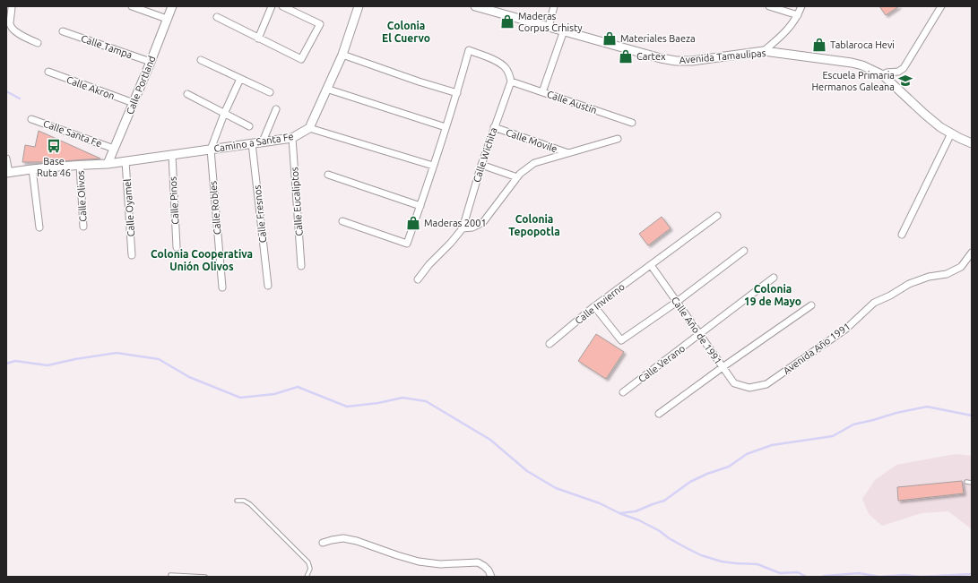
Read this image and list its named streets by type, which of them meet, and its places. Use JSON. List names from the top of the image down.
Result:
{
  "streets": {
    "street": [
      "Calle Tampa",
      "Avenida Tamaulipas",
      "Calle Portland",
      "Calle Akron",
      "Calle Austin",
      "Calle Santa Fe",
      "Calle Movile",
      "Camino a Santa Fe",
      "Calle Wichita",
      "Calle Olivos",
      "Calle Pinos",
      "Calle Eucaliptos",
      "Calle Oyamel",
      "Calle Robles",
      "Calle Fresnos",
      "Calle Invierno",
      "Calle Año de 1991",
      "Avenida Año 1991",
      "Calle Verano"
    ]
  },
  "crossings": [
    ["Calle Tampa", "Calle Portland"],
    ["Calle Portland", "Calle Akron"],
    ["Calle Portland", "Calle Santa Fe"],
    ["Calle Portland", "Camino a Santa Fe"],
    ["Calle Austin", "Calle Wichita"],
    ["Calle Movile", "Calle Wichita"],
    ["Camino a Santa Fe", "Calle Olivos"],
    ["Camino a Santa Fe", "Calle Pinos"],
    ["Camino a Santa Fe", "Calle Eucaliptos"],
    ["Camino a Santa Fe", "Calle Oyamel"],
    ["Camino a Santa Fe", "Calle Robles"],
    ["Camino a Santa Fe", "Calle Fresnos"],
    ["Calle Invierno", "Calle Año de 1991"],
    ["Calle Año de 1991", "Avenida Año 1991"],
    ["Calle Año de 1991", "Calle Verano"]
  ],
  "districts": [
    "Colonia El Cuervo",
    "Colonia Tepopotla",
    "Colonia Cooperativa Unión Olivos",
    "Colonia 19 de Mayo"
  ],
  "places": {
    "shop": [
      "Maderas Corpus Crhisty",
      "Materiales Baeza",
      "Tablaroca Hevi",
      "Cartex",
      "Maderas 2001"
    ],
    "school or university": ["Escuela Primaria Hermanos Galeana"],
    "bus stop": ["Base Ruta 46"]
  }
}
